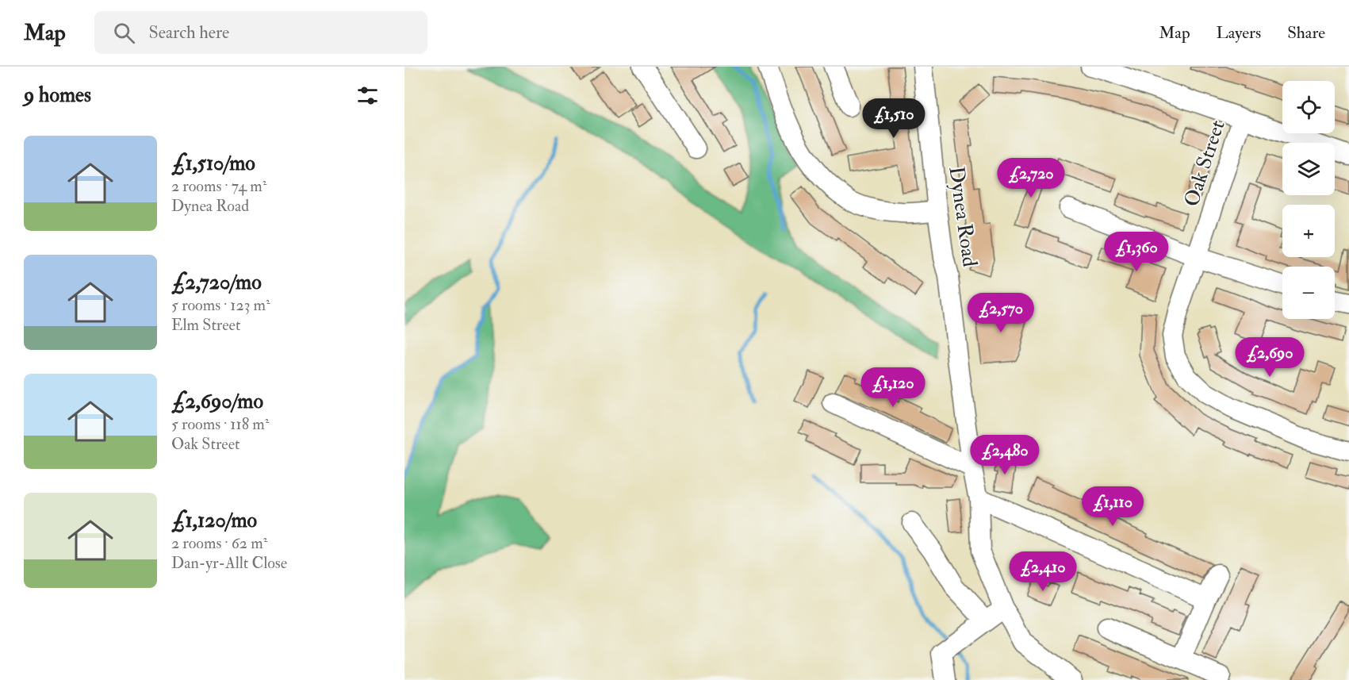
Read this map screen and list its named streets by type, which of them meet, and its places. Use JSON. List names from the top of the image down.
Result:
{
  "streets": {
    "street": ["Oak Street", "Dynea Road"]
  },
  "page": {
    "header": "Map",
    "search": "Search here",
    "nav": ["Map", "Layers", "Share"],
    "heading": "9 homes",
    "map_buttons": ["+", "−"],
    "price": [
      "£1,510",
      "£2,720",
      "£1,360",
      "£2,570",
      "£2,690",
      "£1,120",
      "£2,480",
      "£1,110",
      "£2,410"
    ],
    "list": [
      {
        "name": "£1,510/mo",
        "note": "2 rooms · 74 m² · Dynea Road"
      },
      {
        "name": "£2,720/mo",
        "note": "5 rooms · 123 m² · Elm Street"
      },
      {
        "name": "£2,690/mo",
        "note": "5 rooms · 118 m² · Oak Street"
      },
      {
        "name": "£1,120/mo",
        "note": "2 rooms · 62 m² · Dan-yr-Allt Close"
      }
    ]
  }
}
